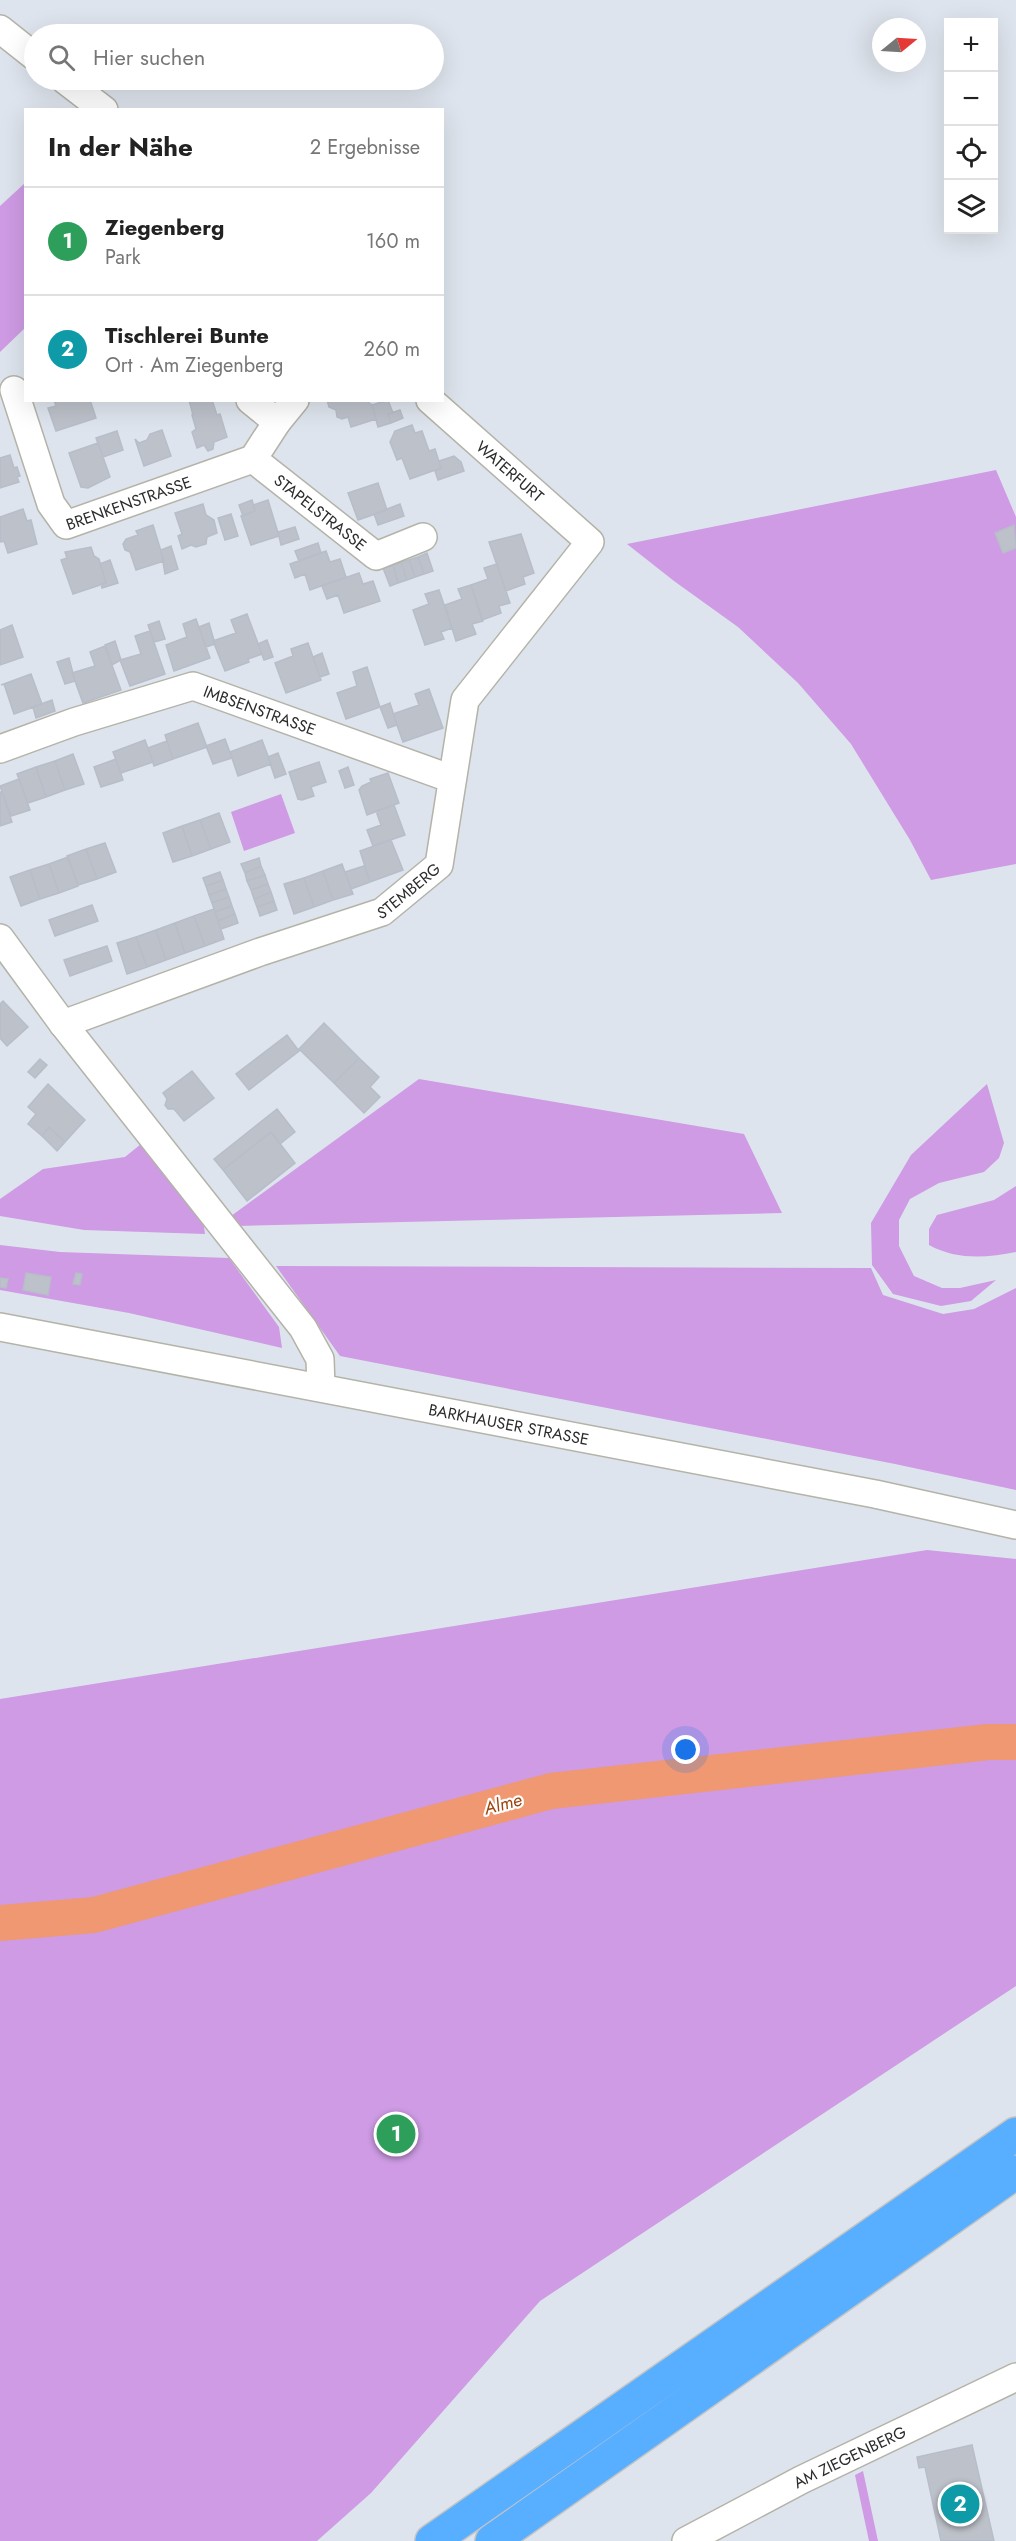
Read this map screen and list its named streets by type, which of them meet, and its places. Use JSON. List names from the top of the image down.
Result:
{
  "streets": {
    "street": [
      "WATERFURT",
      "BRENKENSTRASSE",
      "STAPELSTRASSE",
      "IMBSENSTRASSE",
      "STEMBERG",
      "BARKHAUSER STRASSE",
      "AM ZIEGENBERG"
    ]
  },
  "crossings": [
    ["WATERFURT", "STEMBERG"],
    ["BRENKENSTRASSE", "STAPELSTRASSE"],
    ["IMBSENSTRASSE", "STEMBERG"]
  ],
  "water": ["Alme"],
  "north": "right",
  "page": {
    "map_buttons": ["+", "−"],
    "search": "Hier suchen",
    "heading": ["In der Nähe", "2 Ergebnisse"],
    "list": [
      {
        "mark": "1",
        "name": "Ziegenberg",
        "note": "Park",
        "value": "160 m"
      },
      {
        "mark": "2",
        "name": "Tischlerei Bunte",
        "note": "Ort · Am Ziegenberg",
        "value": "260 m"
      }
    ],
    "pins": ["1", "2"]
  }
}
